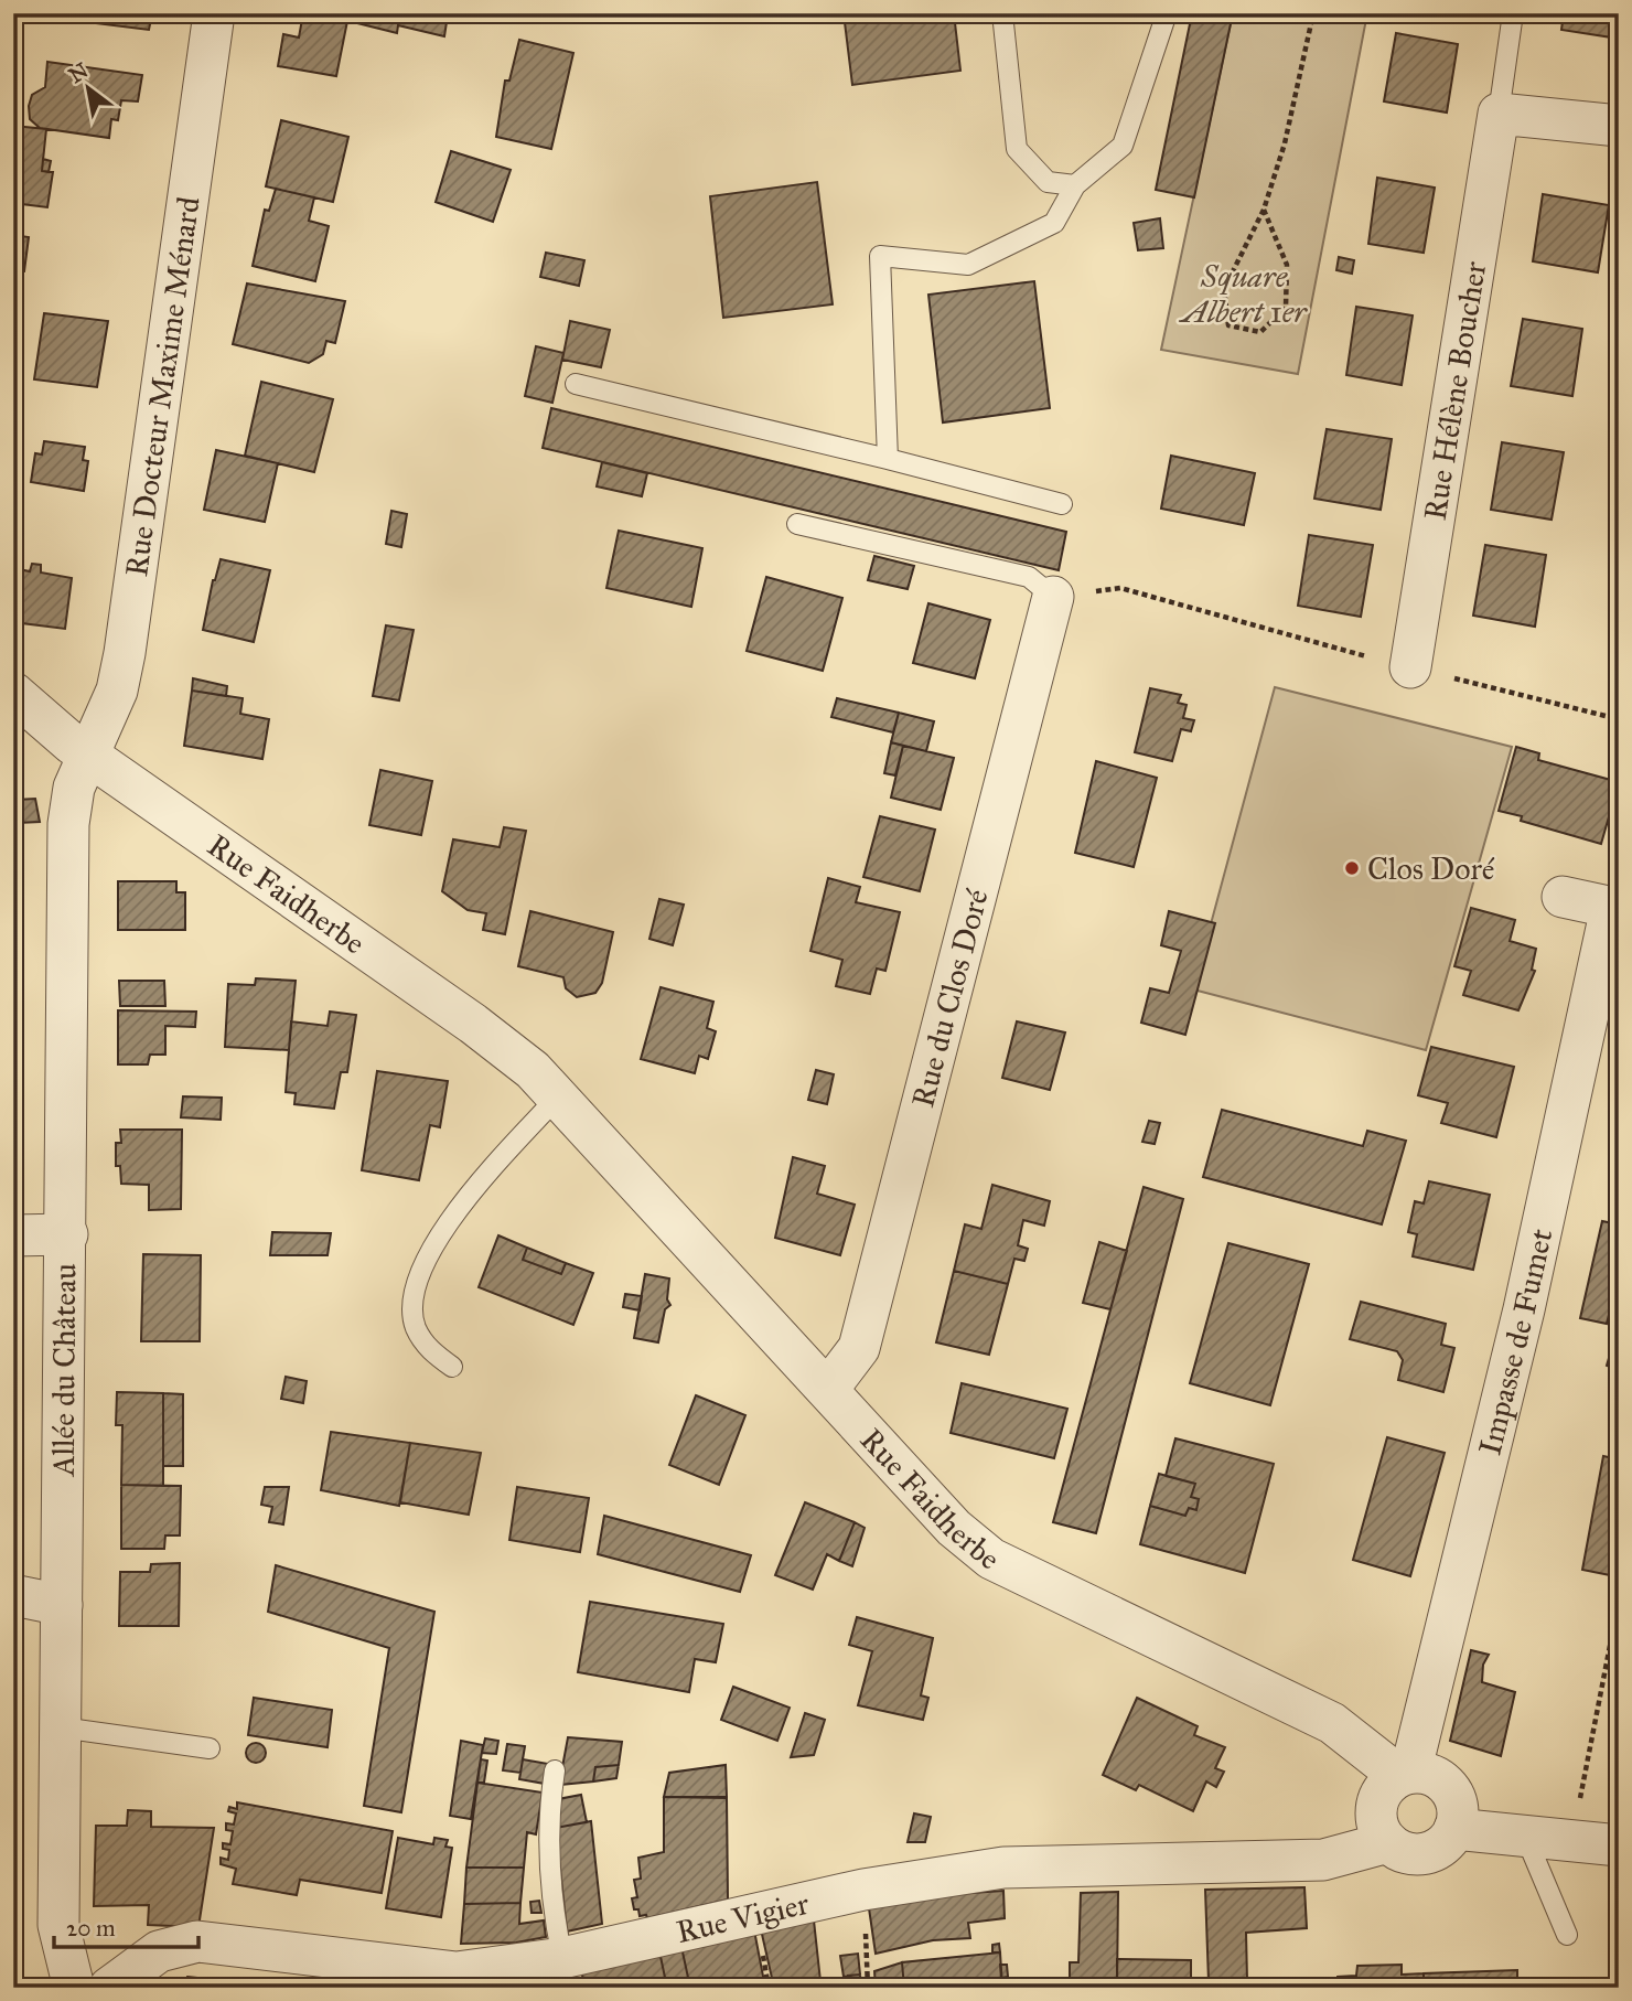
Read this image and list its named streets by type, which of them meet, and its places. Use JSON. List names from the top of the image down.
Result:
{
  "streets": {
    "street": [
      "Rue Docteur Maxime Ménard",
      "Rue Hélène Boucher",
      "Rue Faidherbe",
      "Rue du Clos Doré",
      "Impasse de Fumet",
      "Allée du Château",
      "Rue Vigier"
    ]
  },
  "crossings": [
    ["Rue Docteur Maxime Ménard", "Rue Faidherbe"],
    ["Rue Docteur Maxime Ménard", "Allée du Château"],
    ["Rue Faidherbe", "Rue du Clos Doré"],
    ["Rue Faidherbe", "Impasse de Fumet"],
    ["Rue Faidherbe", "Allée du Château"],
    ["Rue Faidherbe", "Rue Vigier"],
    ["Impasse de Fumet", "Rue Vigier"]
  ],
  "parks": ["Square Albert 1er"],
  "places": ["Clos Doré"],
  "scale_bar": "20 m",
  "north": "top left"
}
